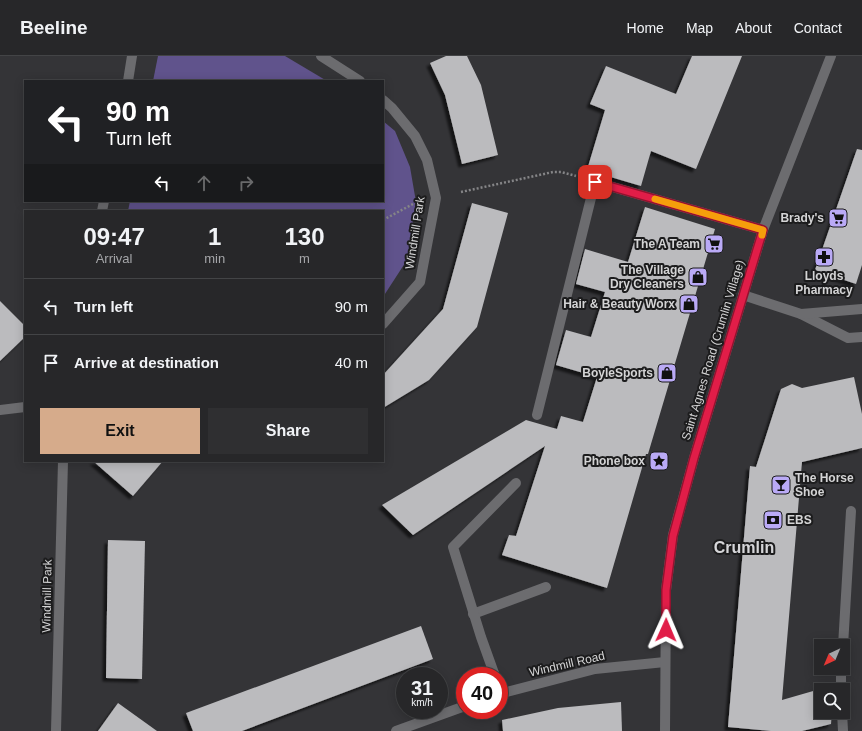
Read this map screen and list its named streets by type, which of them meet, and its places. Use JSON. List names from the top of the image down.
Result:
{
  "streets": {
    "street": ["Windmill Park", "Saint Agnes Road (Crumlin Village)", "Windmill Road"]
  },
  "crossings": [
    ["Saint Agnes Road (Crumlin Village)", "Windmill Road"]
  ],
  "districts": ["Crumlin"],
  "places": {
    "supermarket": ["Brady's", "The A Team"],
    "pharmacy": ["Lloyds Pharmacy"],
    "shop": ["The Village Dry Cleaners", "Hair & Beauty Worx", "BoyleSports"],
    "place": ["Phone box"],
    "bar": ["The Horse Shoe"],
    "bank": ["EBS"]
  },
  "north": "bottom left",
  "page": {
    "header": "Beeline",
    "nav": [
      "Home",
      "Map",
      "About",
      "Contact"
    ],
    "turn": ["90 m", "Turn left"],
    "eta": [
      "09:47",
      "Arrival",
      "1",
      "min",
      "130",
      "m"
    ],
    "list": [
      {
        "name": "Turn left",
        "value": "90 m"
      },
      {
        "name": "Arrive at destination",
        "value": "40 m"
      }
    ],
    "buttons": ["Exit", "Share"],
    "speed": "31 km/h",
    "limit": "40"
  }
}
